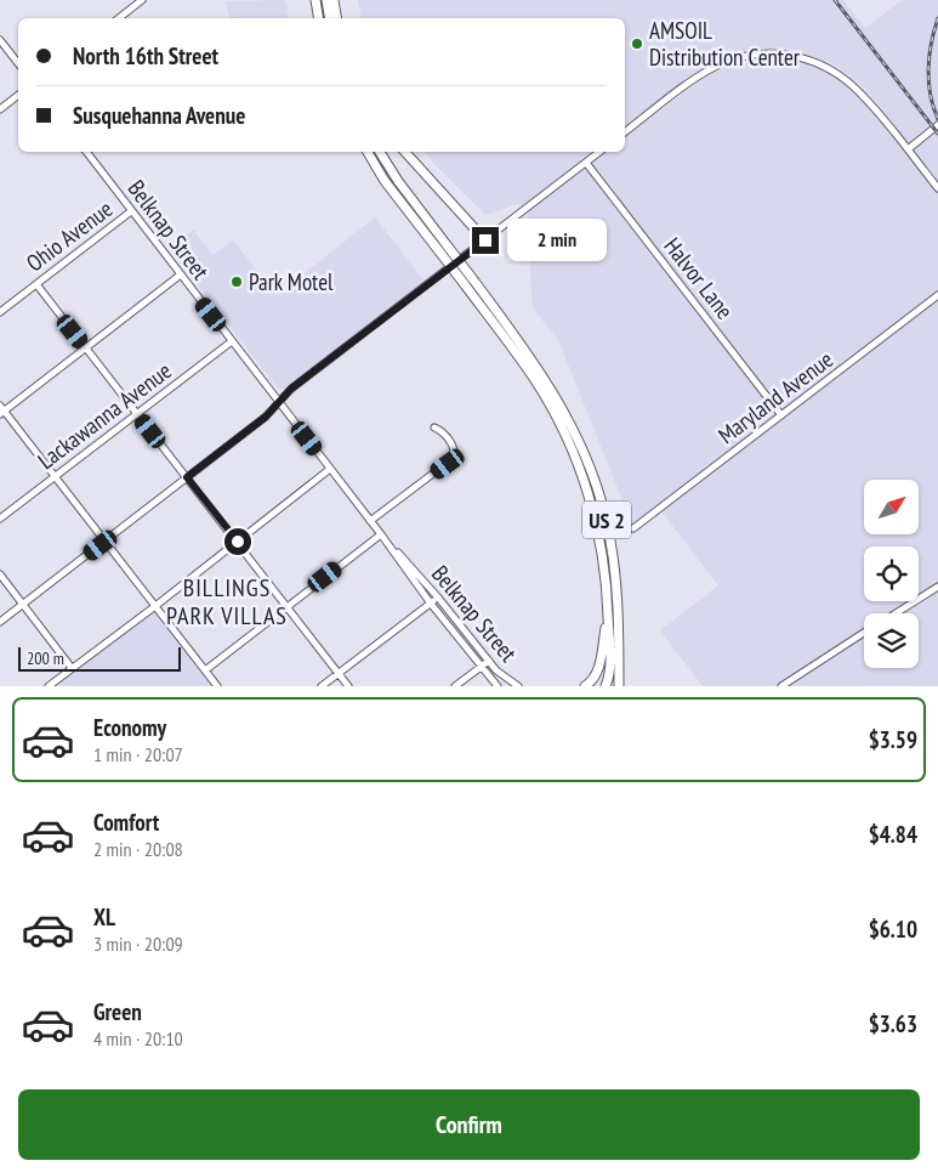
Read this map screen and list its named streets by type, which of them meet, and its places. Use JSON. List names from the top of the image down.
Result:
{
  "streets": {
    "highway": ["US 2"],
    "street": [
      "Belknap Street",
      "Ohio Avenue",
      "Halvor Lane",
      "Maryland Avenue",
      "Lackawanna Avenue"
    ]
  },
  "crossings": [
    ["Belknap Street", "Ohio Avenue"],
    ["Belknap Street", "Lackawanna Avenue"],
    ["Halvor Lane", "Maryland Avenue"]
  ],
  "districts": ["BILLINGS PARK VILLAS"],
  "places": ["AMSOIL Distribution Center", "Park Motel"],
  "scale_bar": "200 m",
  "north": "top right",
  "page": {
    "banner": ["North 16th Street", "Susquehanna Avenue"],
    "bubble": "2 min",
    "scale": "200 m",
    "list": [
      {
        "name": "Economy",
        "note": "1 min · 20:07",
        "value": "$3.59"
      },
      {
        "name": "Comfort",
        "note": "2 min · 20:08",
        "value": "$4.84"
      },
      {
        "name": "XL",
        "note": "3 min · 20:09",
        "value": "$6.10"
      },
      {
        "name": "Green",
        "note": "4 min · 20:10",
        "value": "$3.63"
      }
    ],
    "buttons": "Confirm"
  }
}
